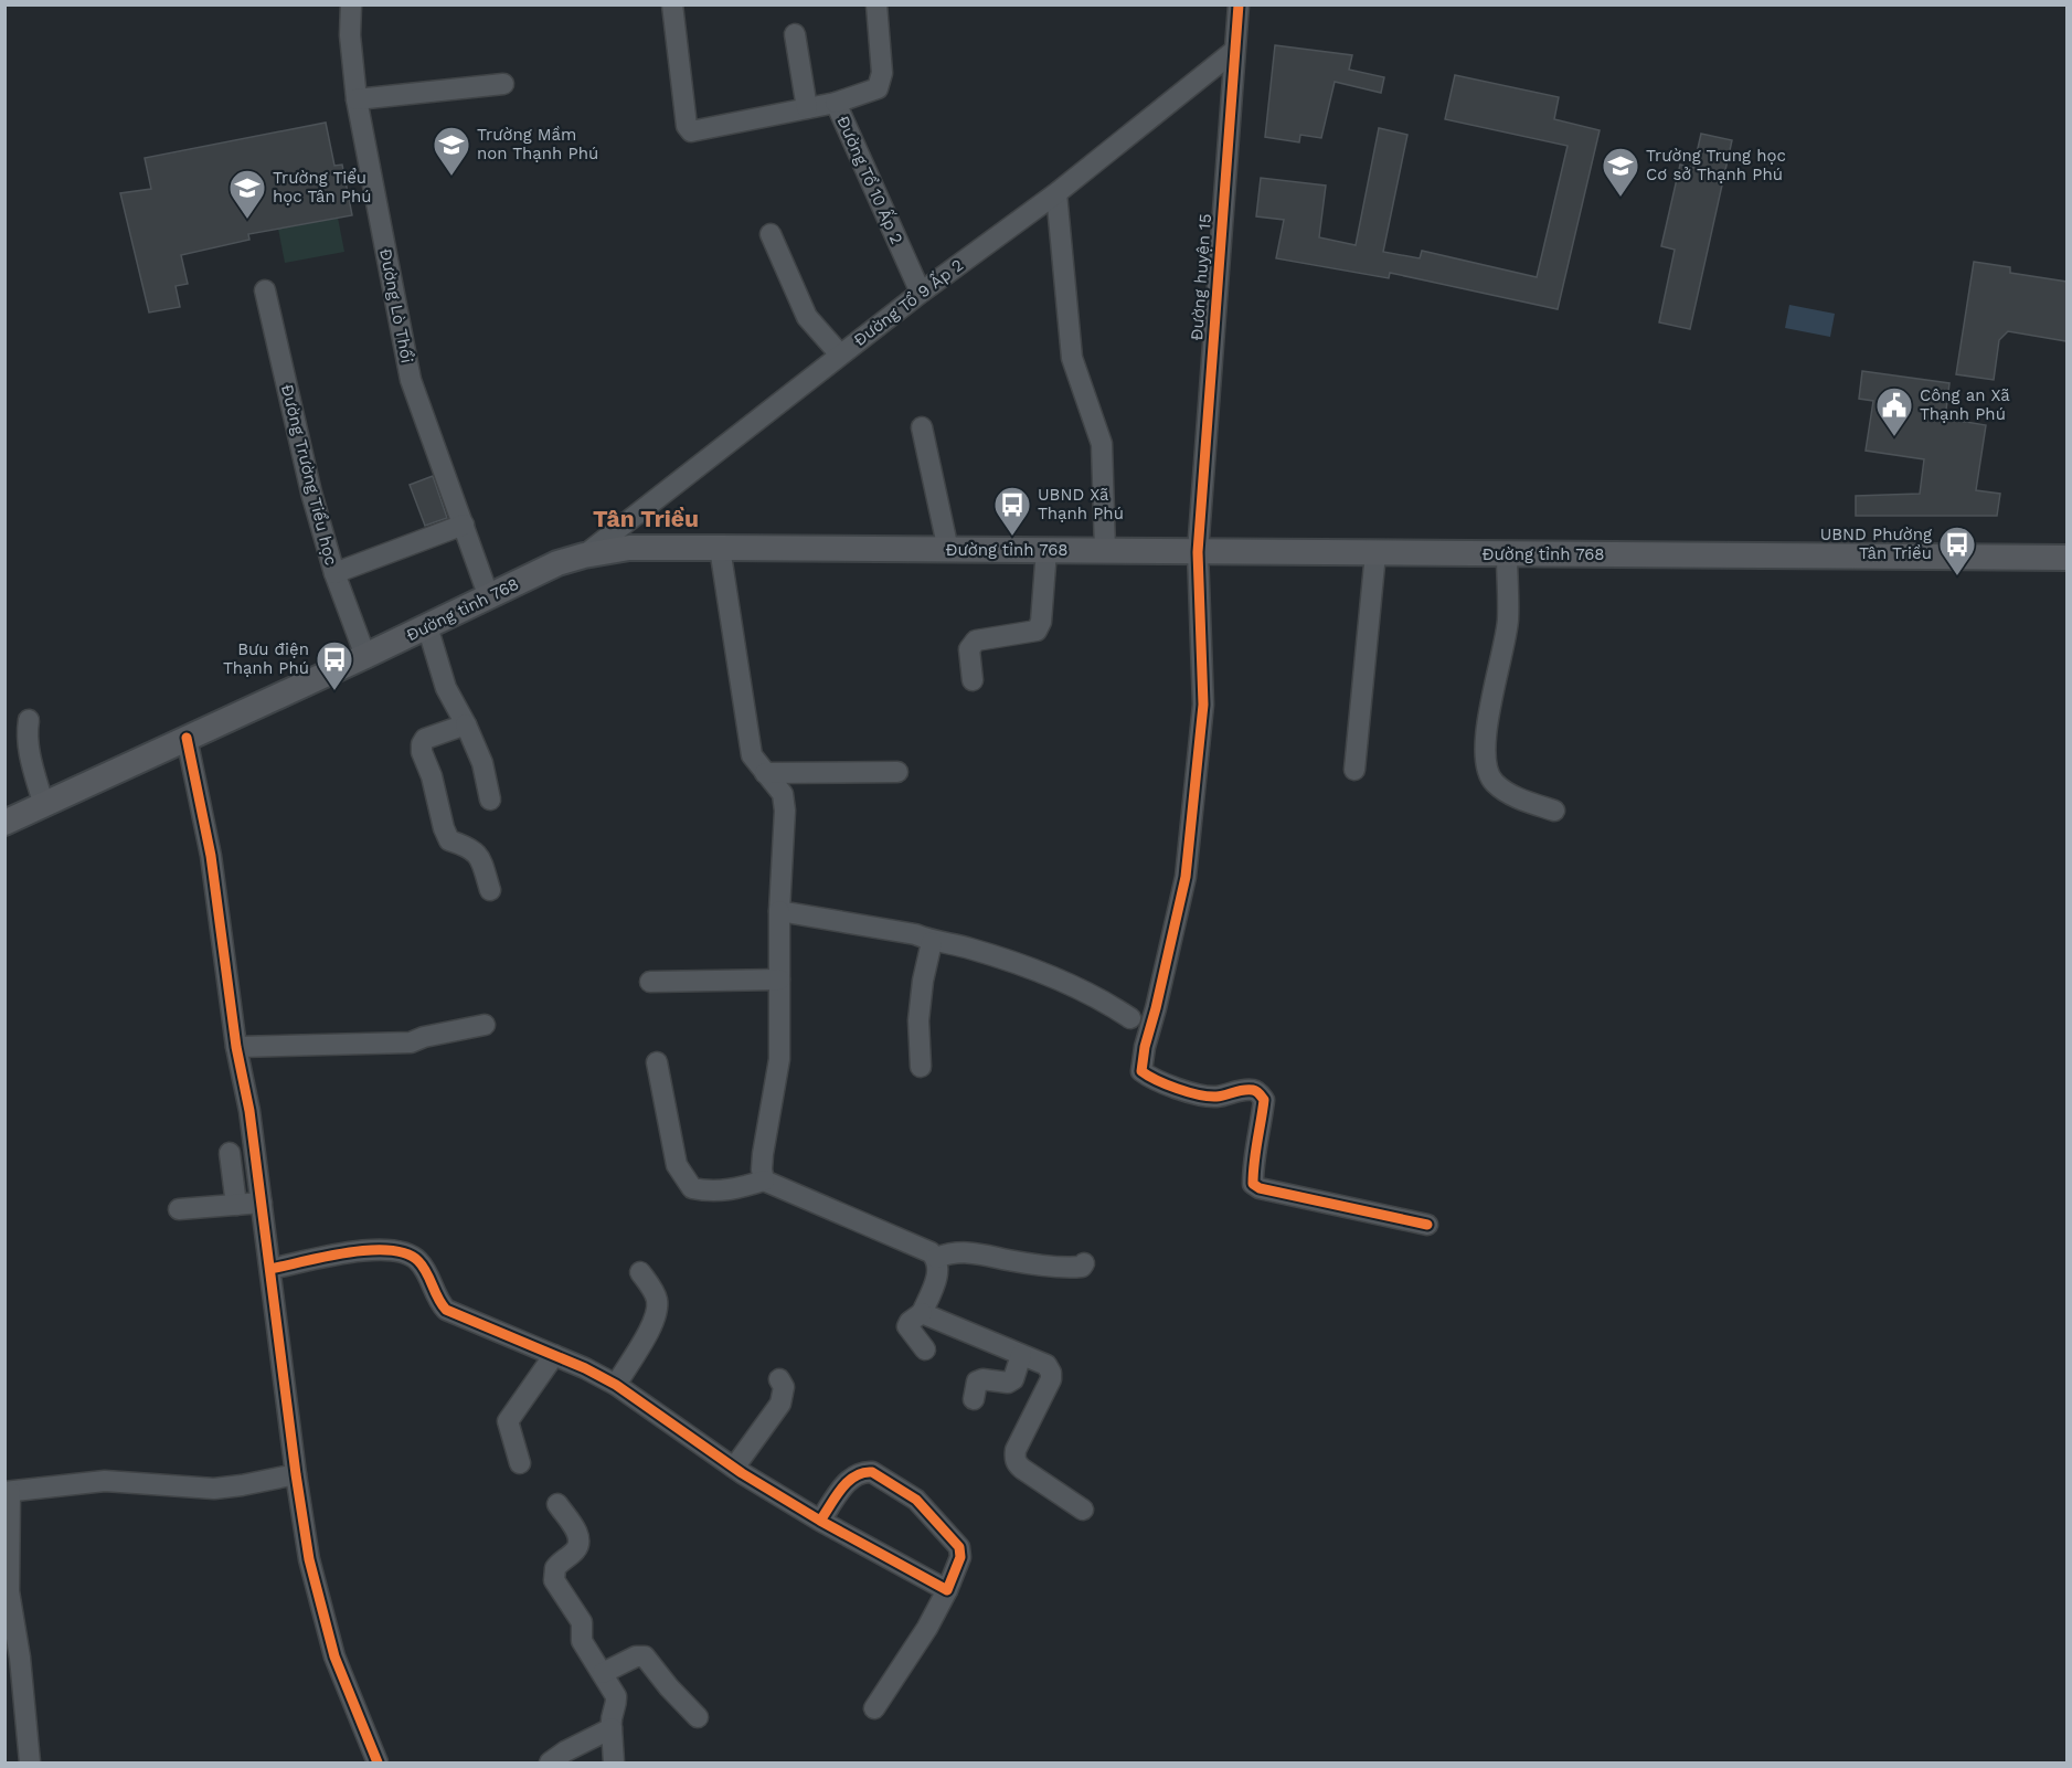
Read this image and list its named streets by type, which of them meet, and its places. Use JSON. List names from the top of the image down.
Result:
{
  "streets": {
    "main road": ["Đường tỉnh 768"],
    "street": [
      "Đường Tổ 10 Ấp 2",
      "Đường huyện 15",
      "Đường Tổ 9 Ấp 2",
      "Đường Lò Thổi",
      "Đường Trường Tiểu học"
    ]
  },
  "crossings": [
    ["Đường Tổ 10 Ấp 2", "Đường Tổ 9 Ấp 2"],
    ["Đường huyện 15", "Đường Tổ 9 Ấp 2"],
    ["Đường huyện 15", "Đường tỉnh 768"],
    ["Đường Tổ 9 Ấp 2", "Đường tỉnh 768"],
    ["Đường Lò Thổi", "Đường tỉnh 768"],
    ["Đường Trường Tiểu học", "Đường tỉnh 768"]
  ],
  "districts": ["Tân Triều"],
  "places": {
    "school or university": ["Trường Mầm non Thạnh Phú", "Trường Trung học Cơ sở Thạnh Phú", "Trường Tiểu học Tân Phú"],
    "public building": ["Công an Xã Thạnh Phú"],
    "bus stop": ["UBND Xã Thạnh Phú", "UBND Phường Tân Triều", "Bưu điện Thạnh Phú"]
  }
}
